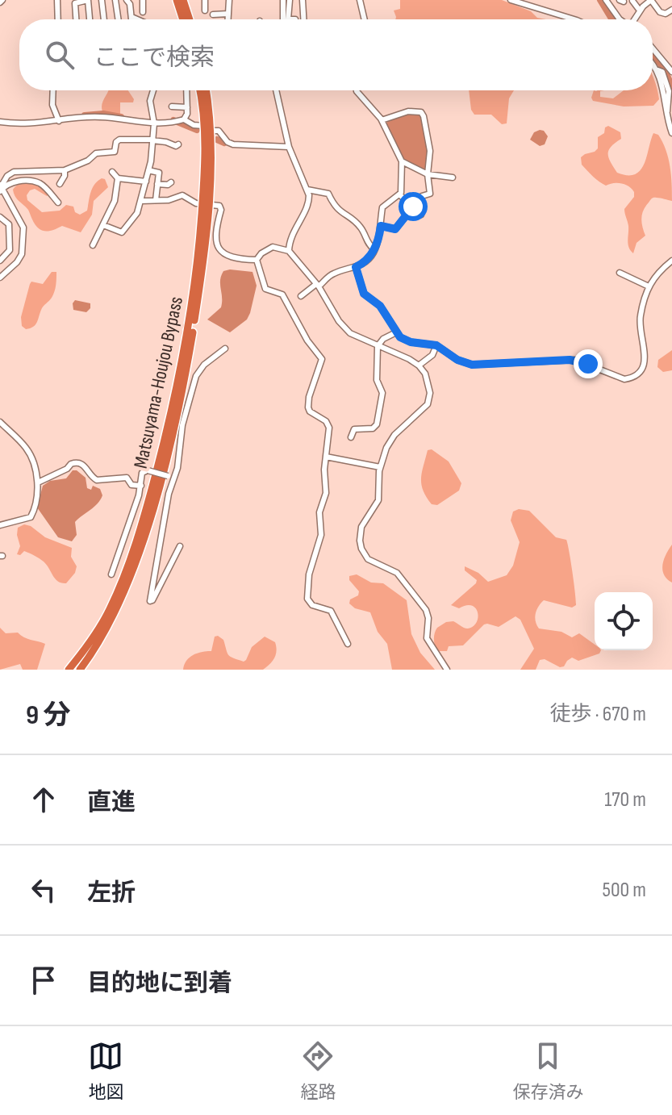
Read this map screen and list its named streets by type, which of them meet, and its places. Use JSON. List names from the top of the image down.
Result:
{
  "streets": {
    "highway": ["Matsuyama-Houjou Bypass"]
  },
  "page": {
    "search": "ここで検索",
    "heading": ["9 分", "徒歩 · 670 m"],
    "list": [
      ["直進", "170 m"],
      ["左折", "500 m"],
      "目的地に到着"
    ],
    "nav": ["地図", "経路", "保存済み"]
  }
}
